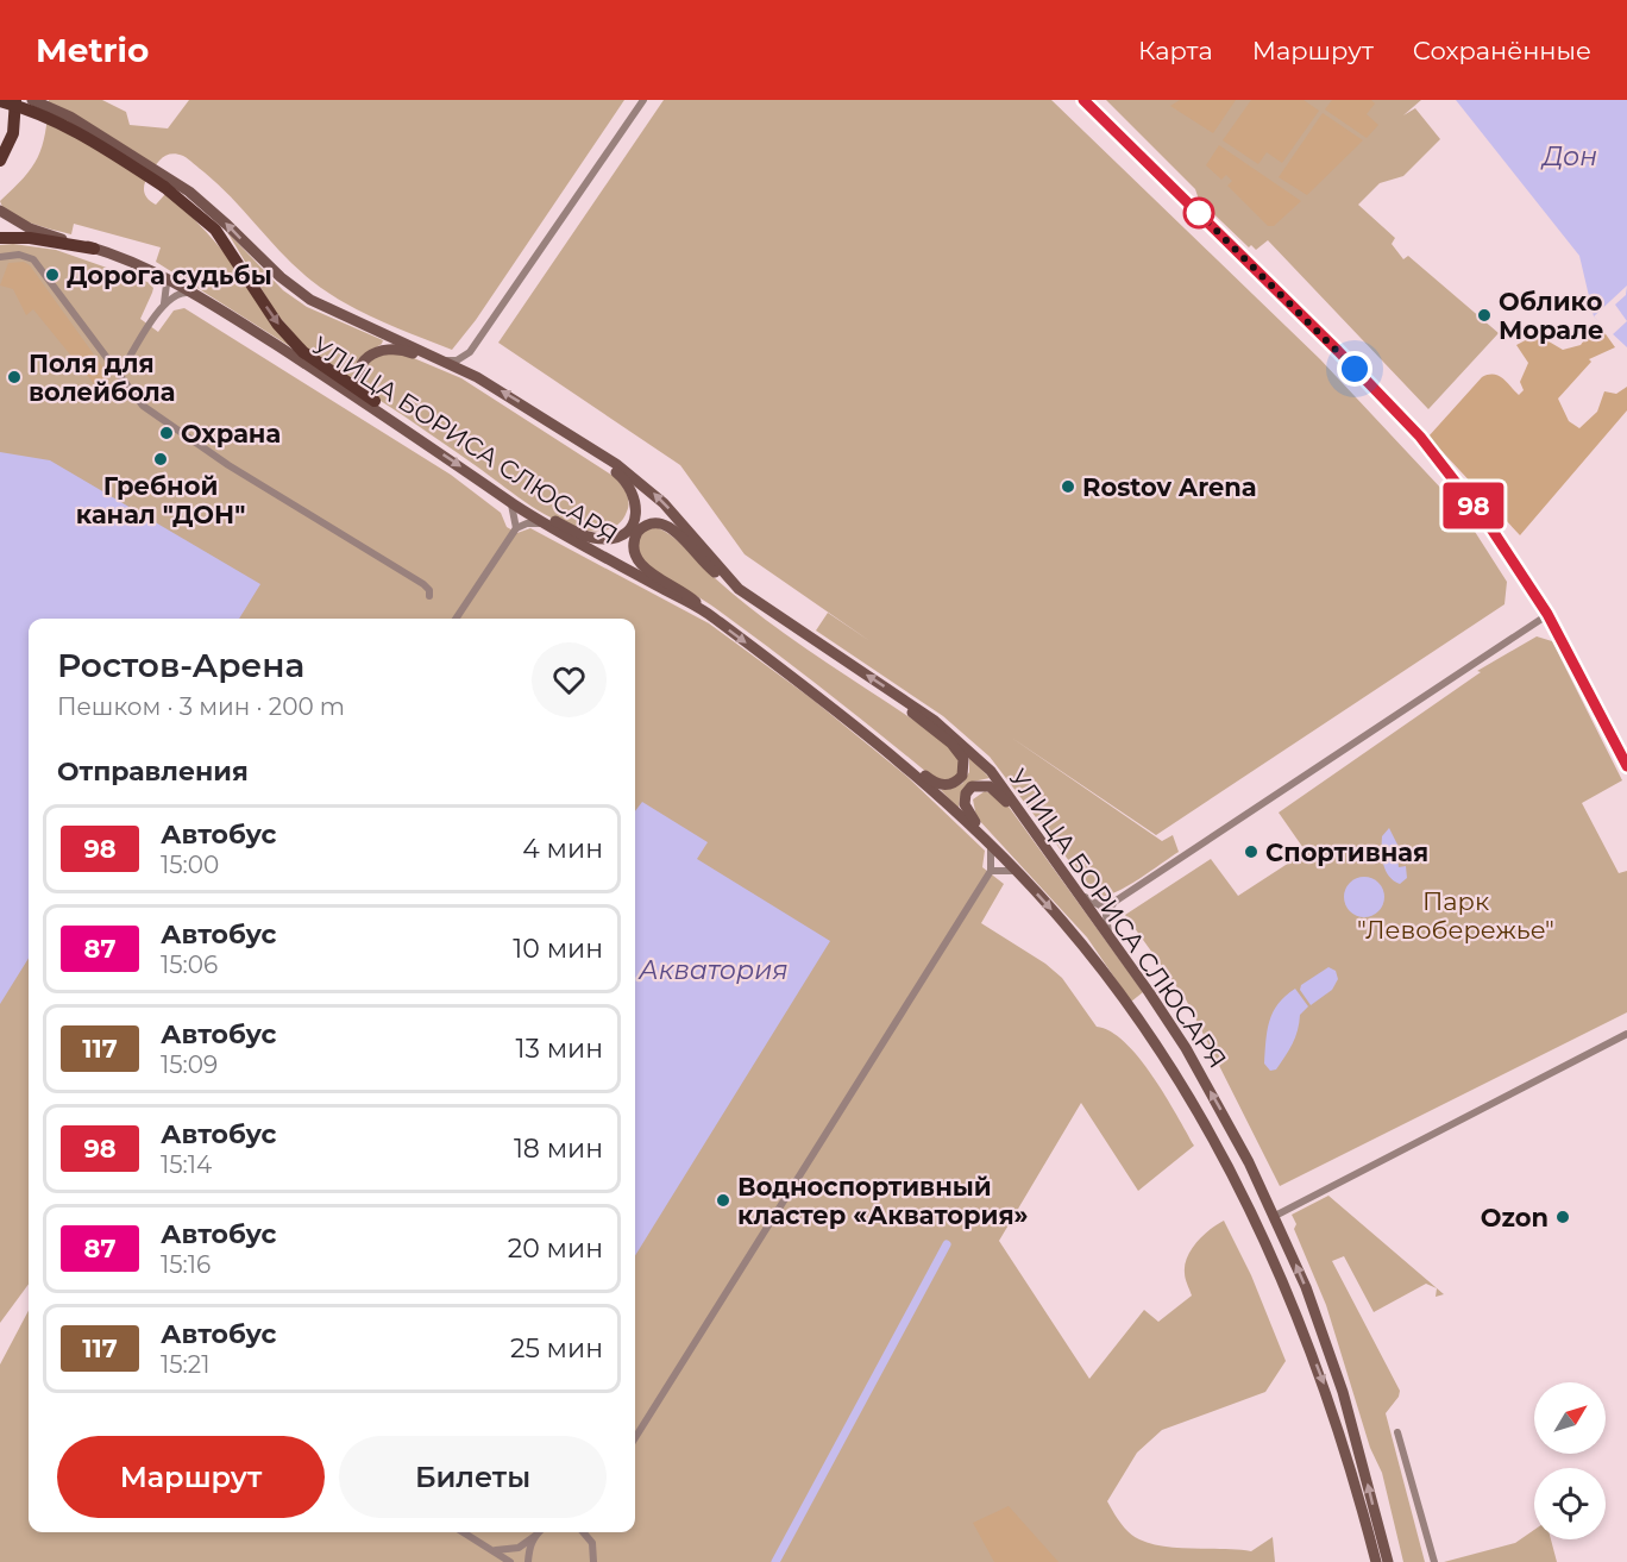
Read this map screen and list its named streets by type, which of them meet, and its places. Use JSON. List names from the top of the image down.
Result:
{
  "streets": {
    "main road": ["УЛИЦА БОРИСА СЛЮСАРЯ"]
  },
  "water": ["Дон", "Акватория"],
  "parks": ["Парк \"Левобережье\""],
  "places": [
    "Дорога судьбы",
    "Облико Морале",
    "Поля для волейбола",
    "Охрана",
    "Гребной канал \"ДОН\"",
    "Rostov Arena",
    "Спортивная",
    "Водноспортивный кластер «Акватория»",
    "Ozon"
  ],
  "lines": ["bus line 98"],
  "north": "top right",
  "page": {
    "header": "Metrio",
    "nav": ["Карта", "Маршрут", "Сохранённые"],
    "on_map": "98",
    "heading": [
      ["Ростов-Арена", "Пешком · 3 мин · 200 m"],
      "Отправления"
    ],
    "list": [
      {
        "mark": "98",
        "name": "Автобус",
        "note": "15:00",
        "value": "4 мин"
      },
      {
        "mark": "87",
        "name": "Автобус",
        "note": "15:06",
        "value": "10 мин"
      },
      {
        "mark": "117",
        "name": "Автобус",
        "note": "15:09",
        "value": "13 мин"
      },
      {
        "mark": "98",
        "name": "Автобус",
        "note": "15:14",
        "value": "18 мин"
      },
      {
        "mark": "87",
        "name": "Автобус",
        "note": "15:16",
        "value": "20 мин"
      },
      {
        "mark": "117",
        "name": "Автобус",
        "note": "15:21",
        "value": "25 мин"
      }
    ],
    "buttons": ["Маршрут", "Билеты"]
  }
}
